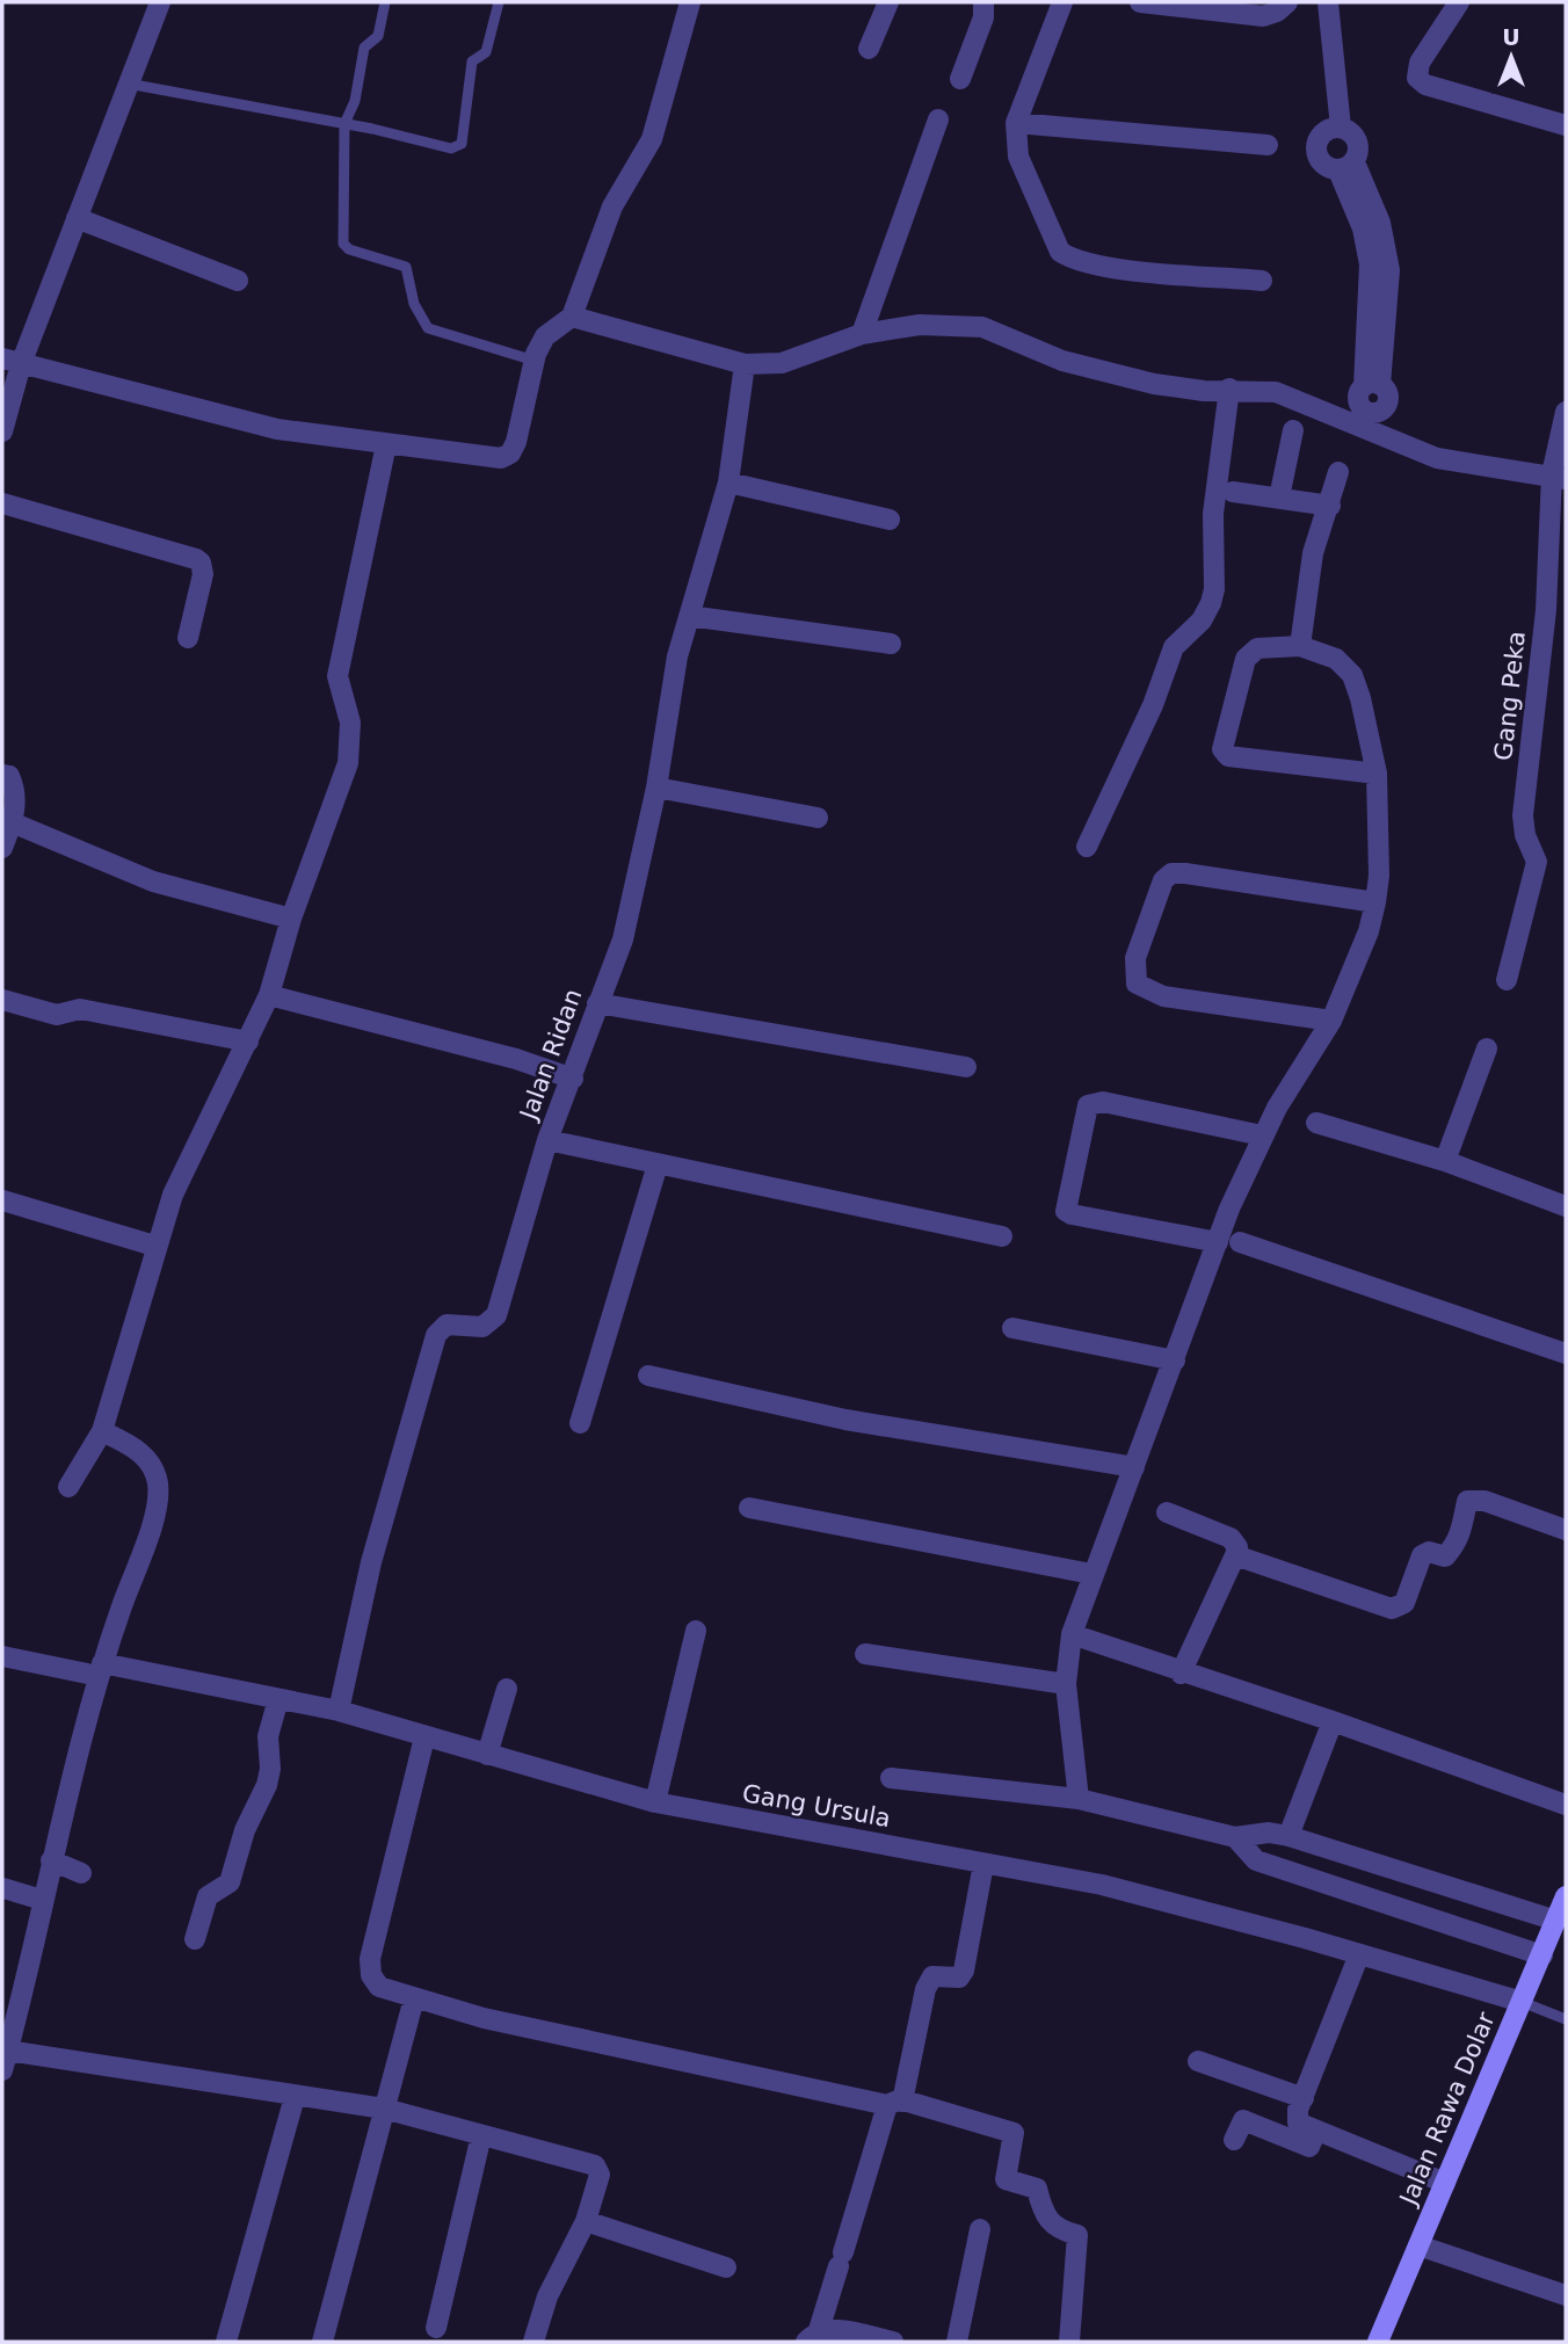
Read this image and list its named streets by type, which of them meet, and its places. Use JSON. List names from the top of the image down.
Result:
{
  "streets": {
    "street": [
      "Gang Peka",
      "Jalan Ridan",
      "Gang Ursula",
      "Jalan Rawa Dolar"
    ]
  },
  "crossings": [
    ["Jalan Ridan", "Gang Ursula"],
    ["Gang Ursula", "Jalan Rawa Dolar"]
  ],
  "north": "top"
}
